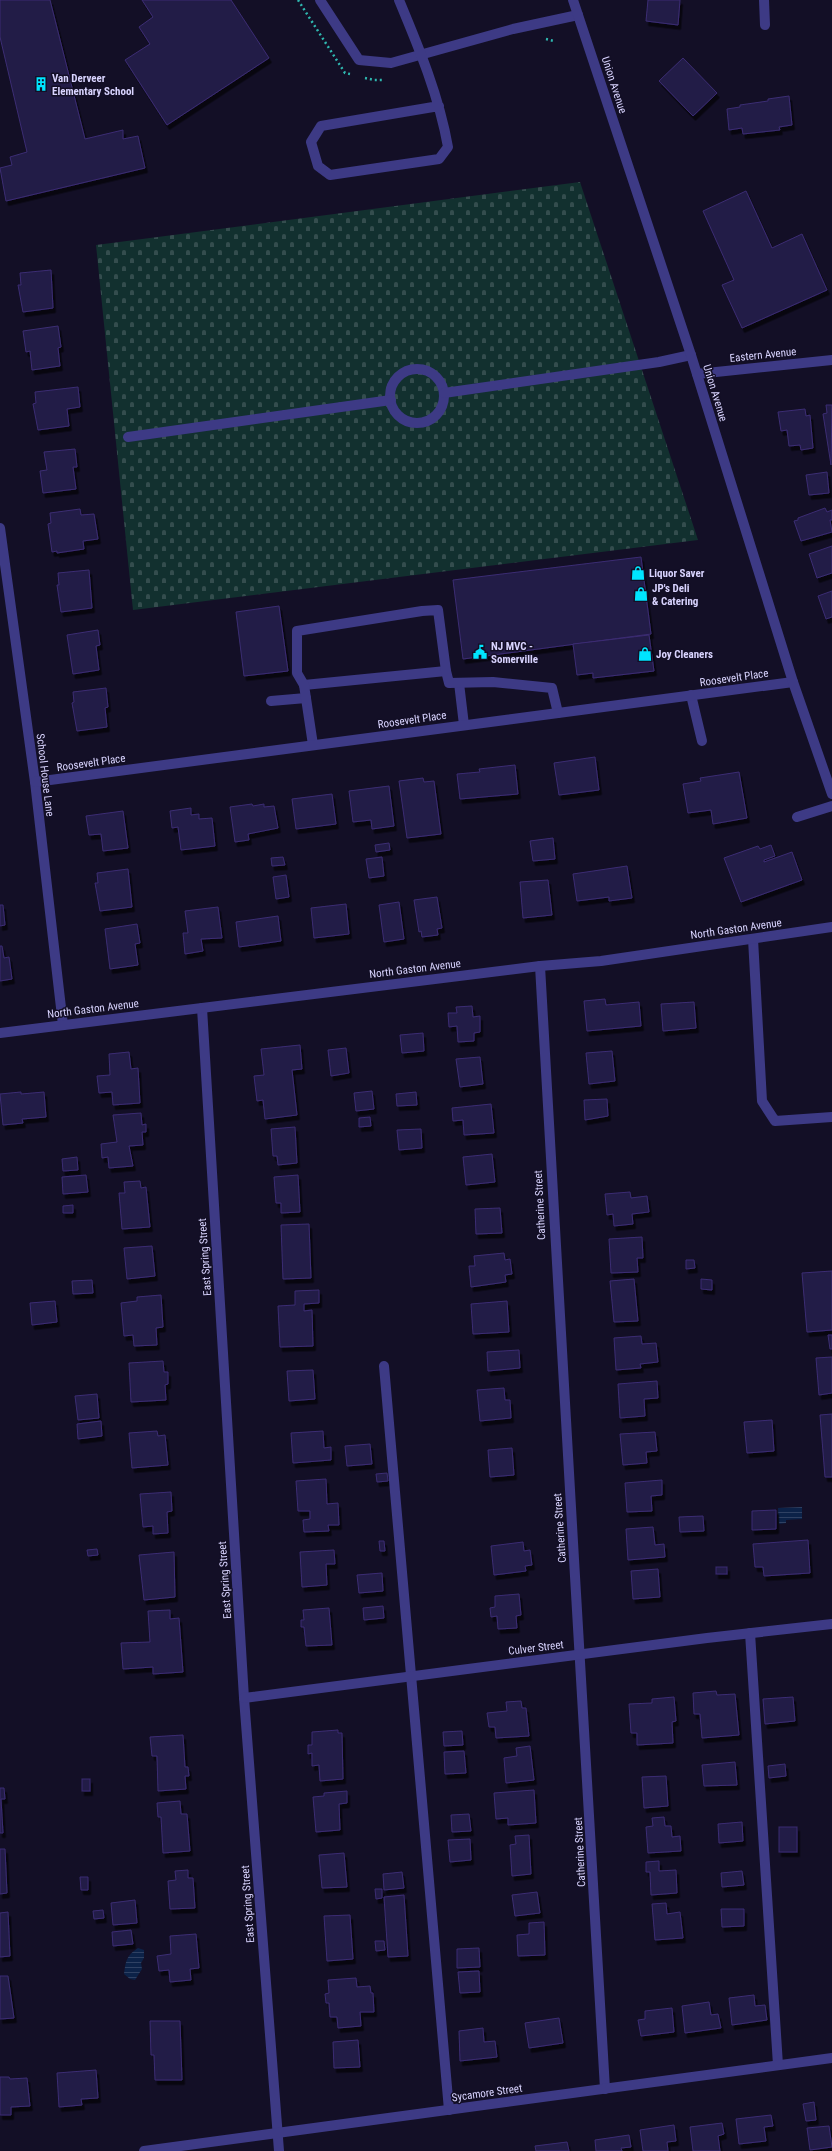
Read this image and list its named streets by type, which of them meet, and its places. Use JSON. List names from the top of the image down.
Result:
{
  "streets": {
    "street": [
      "Union Avenue",
      "Eastern Avenue",
      "Roosevelt Place",
      "School House Lane",
      "North Gaston Avenue",
      "Catherine Street",
      "East Spring Street",
      "Culver Street",
      "Sycamore Street"
    ]
  },
  "crossings": [
    ["Union Avenue", "Eastern Avenue"],
    ["Union Avenue", "Roosevelt Place"],
    ["Roosevelt Place", "School House Lane"],
    ["School House Lane", "North Gaston Avenue"],
    ["North Gaston Avenue", "Catherine Street"],
    ["North Gaston Avenue", "East Spring Street"],
    ["Catherine Street", "Culver Street"],
    ["Catherine Street", "Sycamore Street"],
    ["East Spring Street", "Culver Street"],
    ["East Spring Street", "Sycamore Street"]
  ],
  "places": {
    "building": ["Van Derveer Elementary School"],
    "shop": ["Liquor Saver", "JP's Deli & Catering", "Joy Cleaners"],
    "public building": ["NJ MVC - Somerville"]
  }
}
